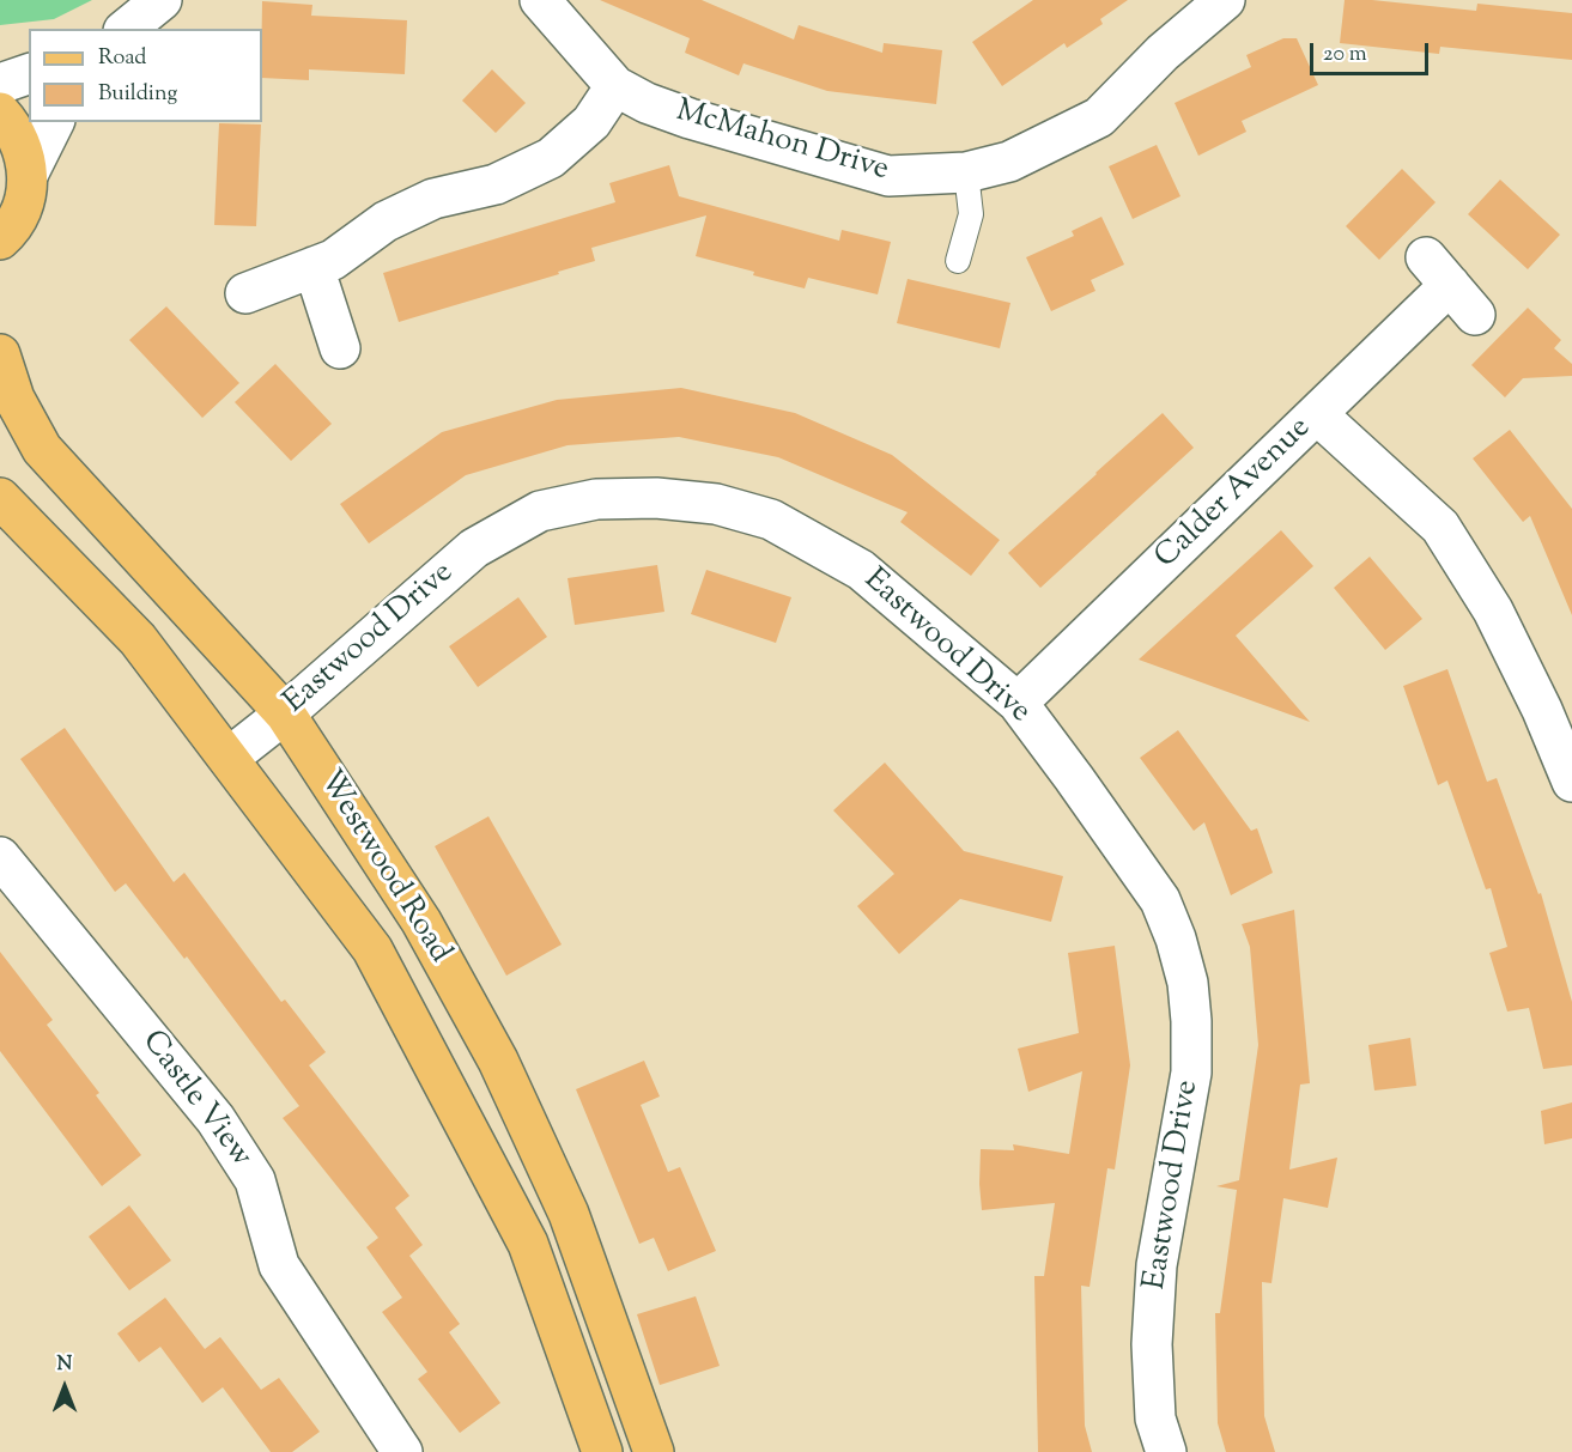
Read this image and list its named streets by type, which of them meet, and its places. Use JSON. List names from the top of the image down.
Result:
{
  "streets": {
    "main road": ["Westwood Road"],
    "street": [
      "McMahon Drive",
      "Calder Avenue",
      "Eastwood Drive",
      "Castle View"
    ]
  },
  "crossings": [
    ["Calder Avenue", "Eastwood Drive"],
    ["Eastwood Drive", "Westwood Road"]
  ],
  "legend": ["Road", "Building"],
  "scale_bar": "20 m",
  "north": "top"
}
